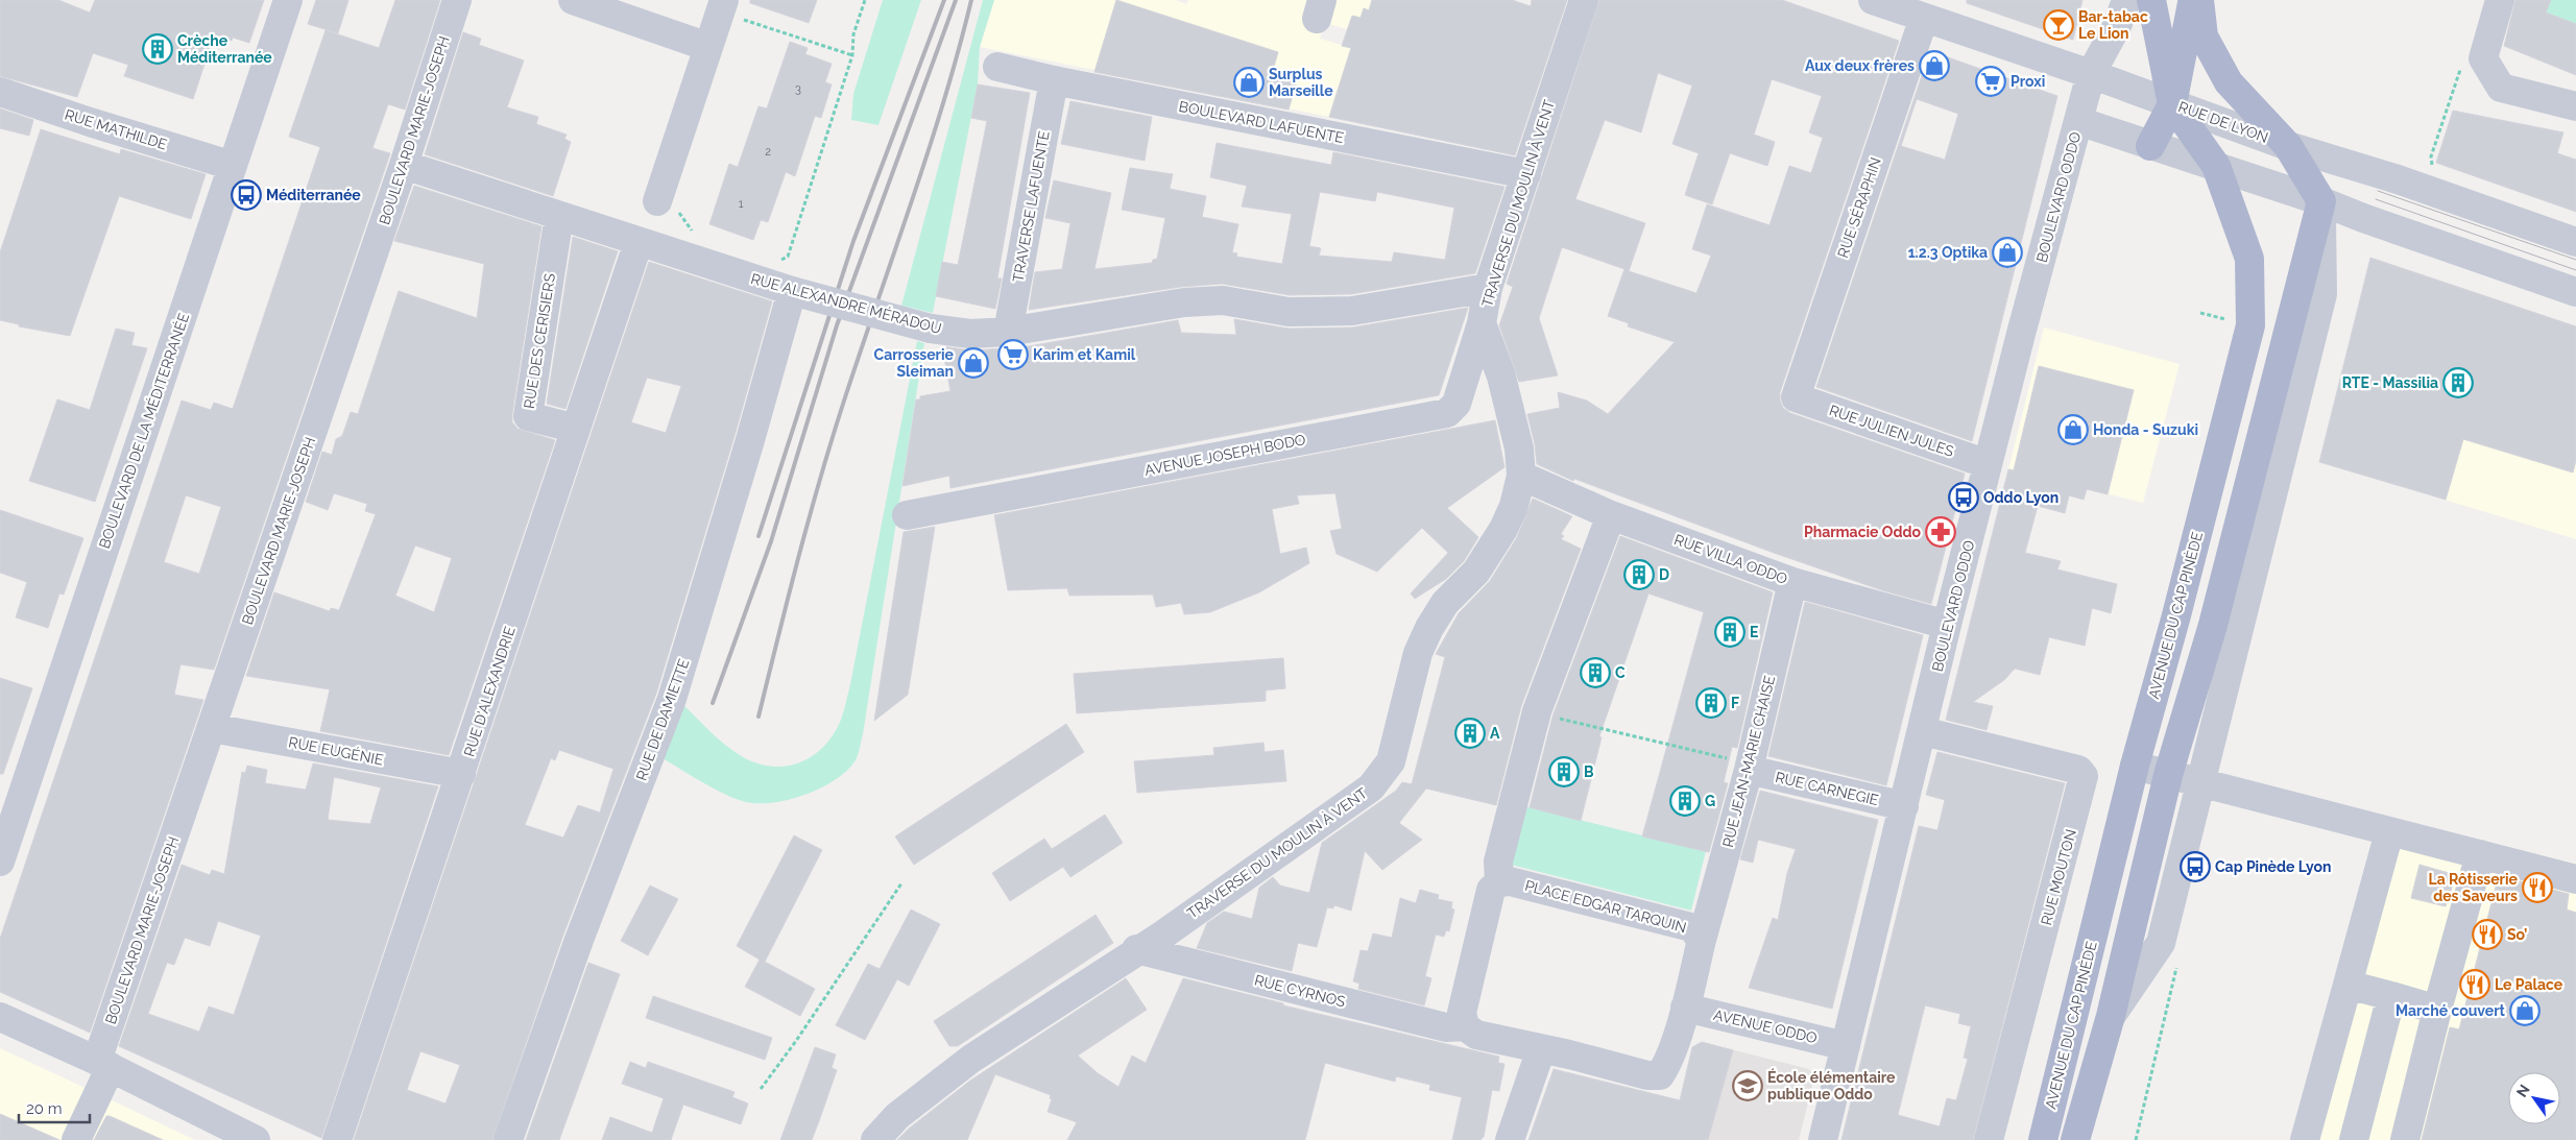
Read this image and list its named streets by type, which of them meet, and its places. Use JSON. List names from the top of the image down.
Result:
{
  "streets": {
    "main road": ["AVENUE DU CAP PINÈDE"],
    "street": [
      "BOULEVARD LAFUENTE",
      "RUE DE LYON",
      "RUE MATHILDE",
      "BOULEVARD MARIE-JOSEPH",
      "BOULEVARD ODDO",
      "TRAVERSE DU MOULIN À VENT",
      "TRAVERSE LAFUENTE",
      "RUE SÉRAPHIN",
      "RUE ALEXANDRE MÉRADOU",
      "RUE DES CERISIERS",
      "BOULEVARD DE LA MÉDITERRANÉE",
      "RUE JULIEN JULES",
      "AVENUE JOSEPH BODO",
      "RUE VILLA ODDO",
      "RUE D'ALEXANDRIE",
      "RUE DE DAMIETTE",
      "RUE EUGÉNIE",
      "RUE JEAN-MARIE CHAISE",
      "RUE CARNEGIE",
      "RUE MOUTON",
      "PLACE EDGAR TARQUIN",
      "RUE CYRNOS",
      "AVENUE ODDO"
    ]
  },
  "crossings": [
    ["BOULEVARD LAFUENTE", "TRAVERSE DU MOULIN À VENT"],
    ["BOULEVARD LAFUENTE", "TRAVERSE LAFUENTE"],
    ["RUE DE LYON", "BOULEVARD ODDO"],
    ["RUE DE LYON", "RUE SÉRAPHIN"],
    ["RUE DE LYON", "AVENUE DU CAP PINÈDE"],
    ["RUE MATHILDE", "BOULEVARD DE LA MÉDITERRANÉE"],
    ["BOULEVARD MARIE-JOSEPH", "RUE ALEXANDRE MÉRADOU"],
    ["BOULEVARD MARIE-JOSEPH", "RUE EUGÉNIE"],
    ["BOULEVARD ODDO", "RUE JULIEN JULES"],
    ["BOULEVARD ODDO", "RUE VILLA ODDO"],
    ["BOULEVARD ODDO", "RUE CARNEGIE"],
    ["BOULEVARD ODDO", "RUE MOUTON"],
    ["BOULEVARD ODDO", "AVENUE ODDO"],
    ["TRAVERSE DU MOULIN À VENT", "RUE ALEXANDRE MÉRADOU"],
    ["TRAVERSE DU MOULIN À VENT", "AVENUE JOSEPH BODO"],
    ["TRAVERSE DU MOULIN À VENT", "RUE VILLA ODDO"],
    ["TRAVERSE DU MOULIN À VENT", "RUE CYRNOS"],
    ["TRAVERSE LAFUENTE", "RUE ALEXANDRE MÉRADOU"],
    ["RUE SÉRAPHIN", "RUE JULIEN JULES"],
    ["RUE ALEXANDRE MÉRADOU", "RUE DES CERISIERS"],
    ["RUE ALEXANDRE MÉRADOU", "RUE D'ALEXANDRIE"],
    ["RUE ALEXANDRE MÉRADOU", "RUE DE DAMIETTE"],
    ["RUE DES CERISIERS", "RUE D'ALEXANDRIE"],
    ["RUE VILLA ODDO", "RUE JEAN-MARIE CHAISE"],
    ["RUE D'ALEXANDRIE", "RUE EUGÉNIE"],
    ["RUE JEAN-MARIE CHAISE", "RUE CARNEGIE"],
    ["RUE JEAN-MARIE CHAISE", "PLACE EDGAR TARQUIN"],
    ["PLACE EDGAR TARQUIN", "RUE CYRNOS"],
    ["PLACE EDGAR TARQUIN", "AVENUE ODDO"]
  ],
  "places": {
    "bar": ["Bar-tabac Le Lion"],
    "building": [
      "Crèche Méditerranée",
      "RTE - Massilia",
      "D",
      "E",
      "C",
      "F",
      "A",
      "B",
      "G"
    ],
    "shop": [
      "Aux deux frères",
      "Surplus Marseille",
      "1.2.3 Optika",
      "Carrosserie Sleiman",
      "Honda - Suzuki",
      "Marché couvert"
    ],
    "supermarket": ["Proxi", "Karim et Kamil"],
    "bus stop": ["Méditerranée", "Oddo Lyon", "Cap Pinède Lyon"],
    "pharmacy": ["Pharmacie Oddo"],
    "restaurant": ["La Rôtisserie des Saveurs", "So’", "Le Palace"],
    "school or university": ["École élémentaire publique Oddo"]
  },
  "house_numbers": ["3", "2", "1"],
  "scale_bar": "20 m",
  "north": "top left"
}
